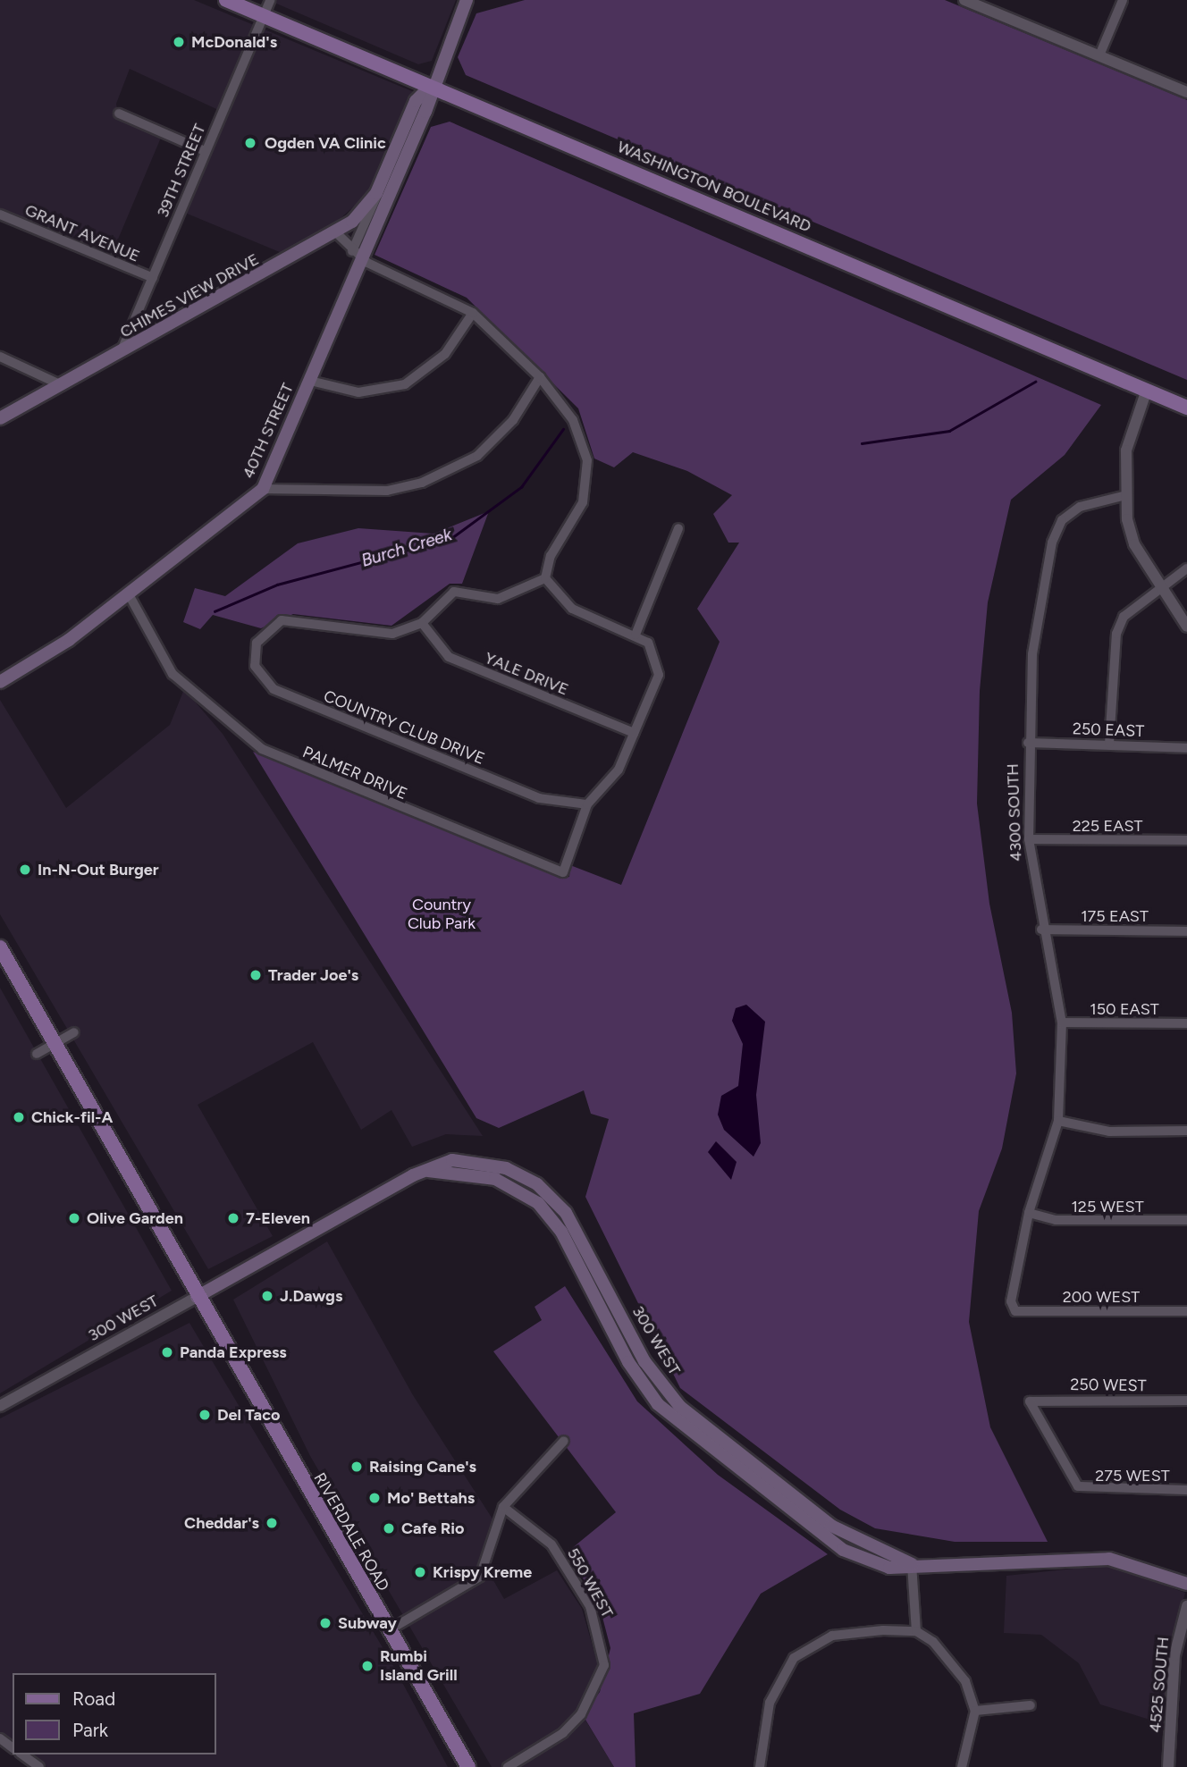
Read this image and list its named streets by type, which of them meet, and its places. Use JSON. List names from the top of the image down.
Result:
{
  "streets": {
    "main road": [
      "WASHINGTON BOULEVARD",
      "CHIMES VIEW DRIVE",
      "40TH STREET",
      "300 WEST",
      "RIVERDALE ROAD"
    ],
    "street": [
      "39TH STREET",
      "GRANT AVENUE",
      "YALE DRIVE",
      "COUNTRY CLUB DRIVE",
      "250 EAST",
      "PALMER DRIVE",
      "4300 SOUTH",
      "225 EAST",
      "175 EAST",
      "150 EAST",
      "125 WEST",
      "200 WEST",
      "250 WEST",
      "275 WEST",
      "550 WEST",
      "4525 SOUTH"
    ]
  },
  "crossings": [
    ["39TH STREET", "WASHINGTON BOULEVARD"],
    ["39TH STREET", "GRANT AVENUE"],
    ["39TH STREET", "CHIMES VIEW DRIVE"],
    ["WASHINGTON BOULEVARD", "40TH STREET"],
    ["CHIMES VIEW DRIVE", "40TH STREET"],
    ["40TH STREET", "PALMER DRIVE"],
    ["YALE DRIVE", "COUNTRY CLUB DRIVE"],
    ["COUNTRY CLUB DRIVE", "PALMER DRIVE"],
    ["250 EAST", "4300 SOUTH"],
    ["4300 SOUTH", "225 EAST"],
    ["4300 SOUTH", "175 EAST"],
    ["4300 SOUTH", "150 EAST"],
    ["4300 SOUTH", "125 WEST"],
    ["4300 SOUTH", "200 WEST"],
    ["300 WEST", "RIVERDALE ROAD"],
    ["250 WEST", "275 WEST"]
  ],
  "water": ["Burch Creek"],
  "parks": ["Country Club Park"],
  "places": [
    "McDonald's",
    "Ogden VA Clinic",
    "In-N-Out Burger",
    "Trader Joe's",
    "Chick-fil-A",
    "Olive Garden",
    "7-Eleven",
    "J.Dawgs",
    "Panda Express",
    "Del Taco",
    "Raising Cane's",
    "Mo' Bettahs",
    "Cheddar's",
    "Cafe Rio",
    "Krispy Kreme",
    "Subway",
    "Rumbi Island Grill"
  ],
  "legend": ["Road", "Park"]
}
